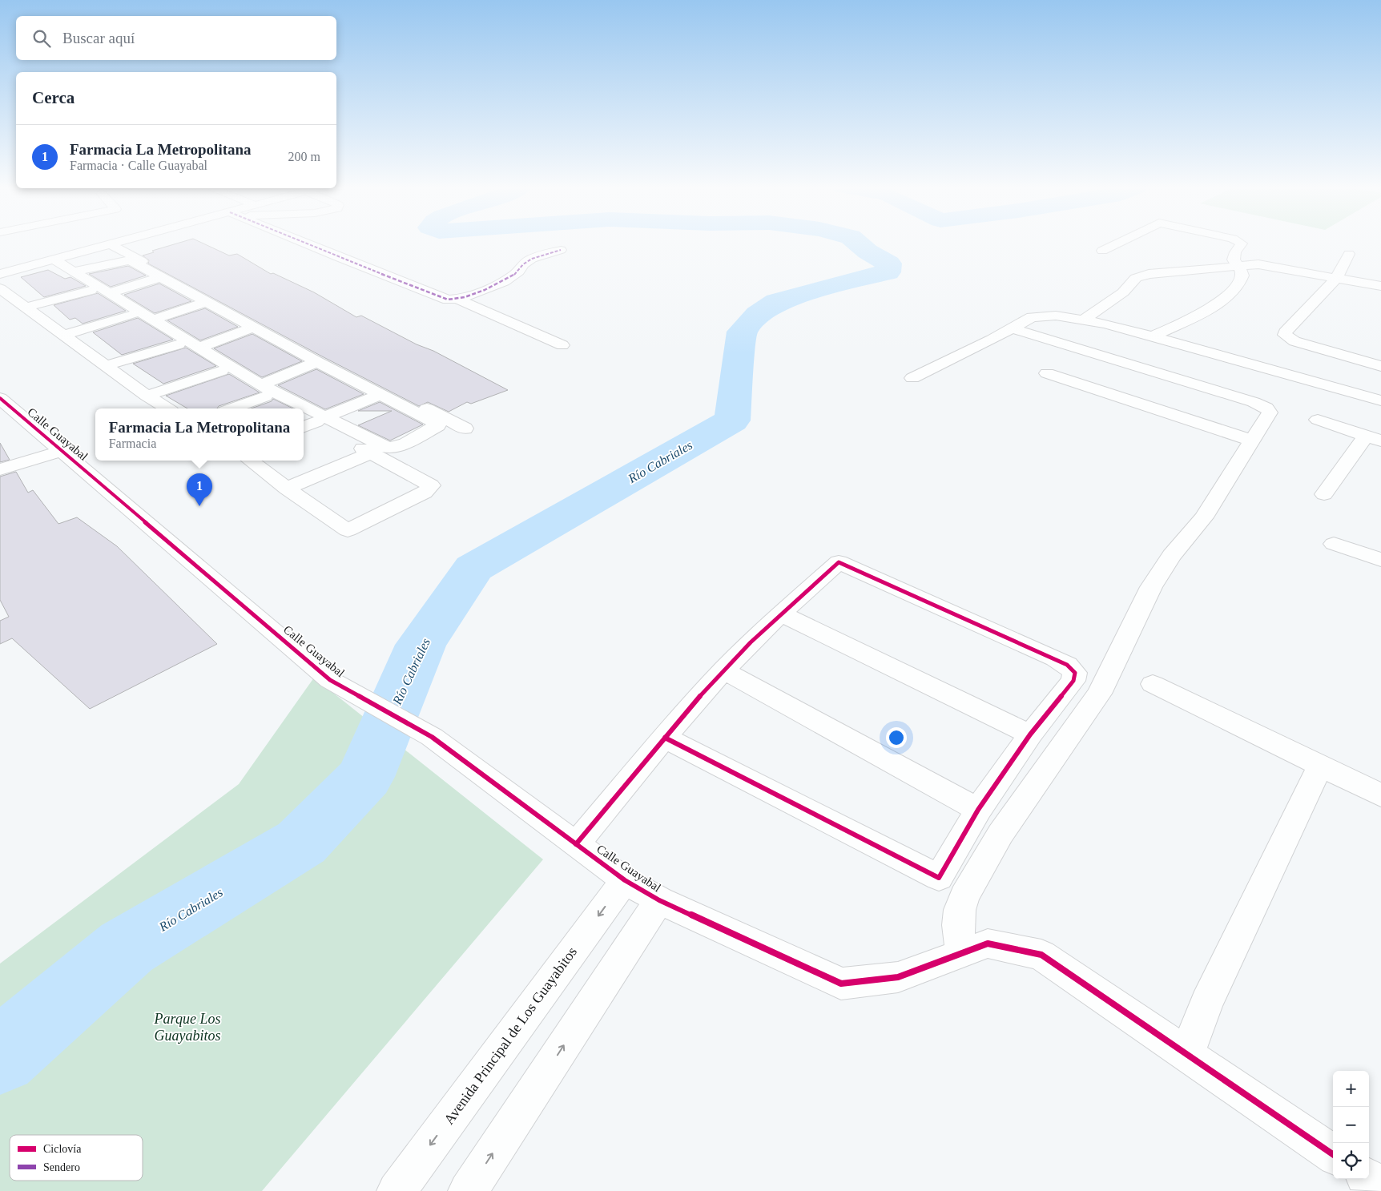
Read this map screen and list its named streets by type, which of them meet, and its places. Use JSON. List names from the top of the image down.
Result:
{
  "streets": {
    "street": ["Calle Guayabal", "Avenida Principal de Los Guayabitos"]
  },
  "crossings": [
    ["Calle Guayabal", "Avenida Principal de Los Guayabitos"]
  ],
  "water": ["Río Cabriales"],
  "parks": ["Parque Los Guayabitos"],
  "legend": ["Ciclovía", "Sendero"],
  "page": {
    "search": "Buscar aquí",
    "heading": "Cerca",
    "list": [
      {
        "mark": "1",
        "name": "Farmacia La Metropolitana",
        "note": "Farmacia · Calle Guayabal",
        "value": "200 m"
      }
    ],
    "popup": ["Farmacia La Metropolitana", "Farmacia"],
    "pins": "1",
    "map_buttons": ["+", "−"]
  }
}
